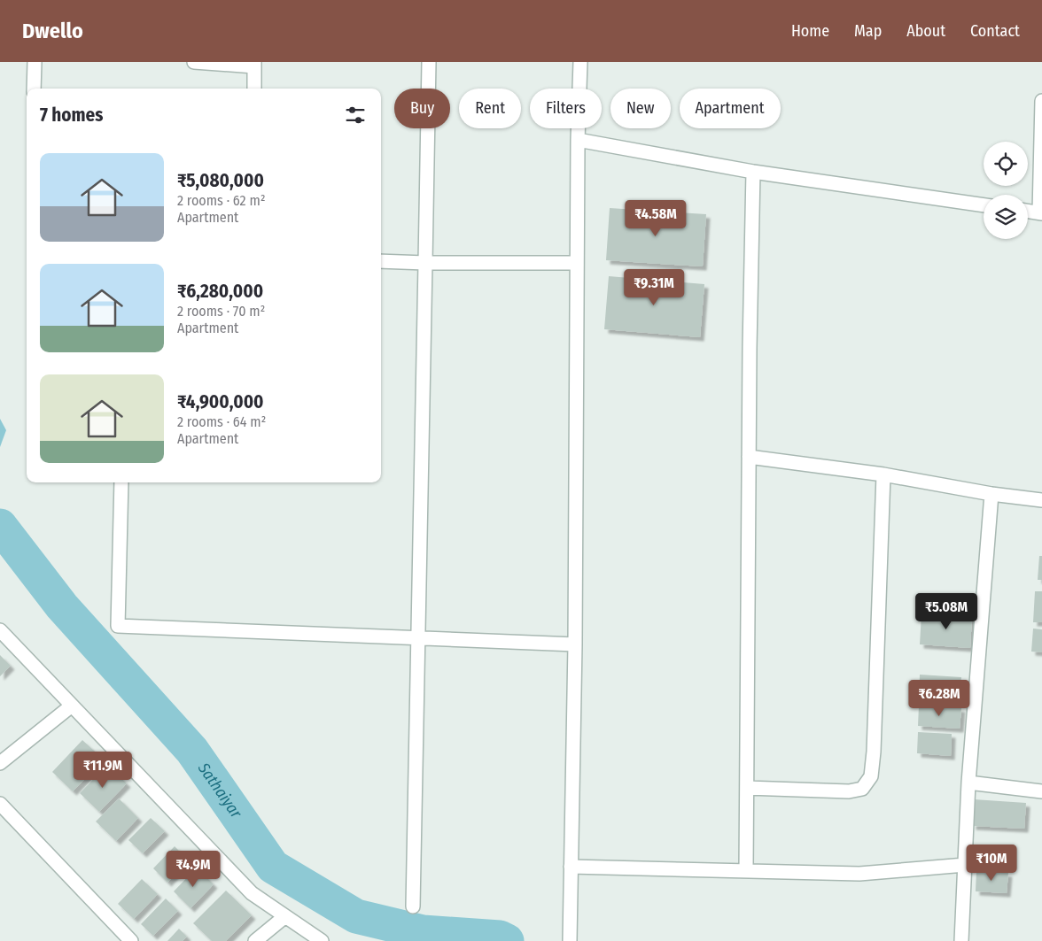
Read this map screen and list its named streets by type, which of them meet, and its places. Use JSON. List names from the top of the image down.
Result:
{
  "water": ["Sathaiyar"],
  "page": {
    "header": "Dwello",
    "nav": [
      "Home",
      "Map",
      "About",
      "Contact"
    ],
    "chip": [
      "Buy",
      "Rent",
      "Filters",
      "New",
      "Apartment"
    ],
    "heading": "7 homes",
    "list": [
      {
        "name": "₹5,080,000",
        "note": "2 rooms · 62 m² · Apartment"
      },
      {
        "name": "₹6,280,000",
        "note": "2 rooms · 70 m² · Apartment"
      },
      {
        "name": "₹4,900,000",
        "note": "2 rooms · 64 m² · Apartment"
      }
    ],
    "price": [
      "₹4.58M",
      "₹9.31M",
      "₹5.08M",
      "₹6.28M",
      "₹11.9M",
      "₹10M",
      "₹4.9M"
    ]
  }
}
